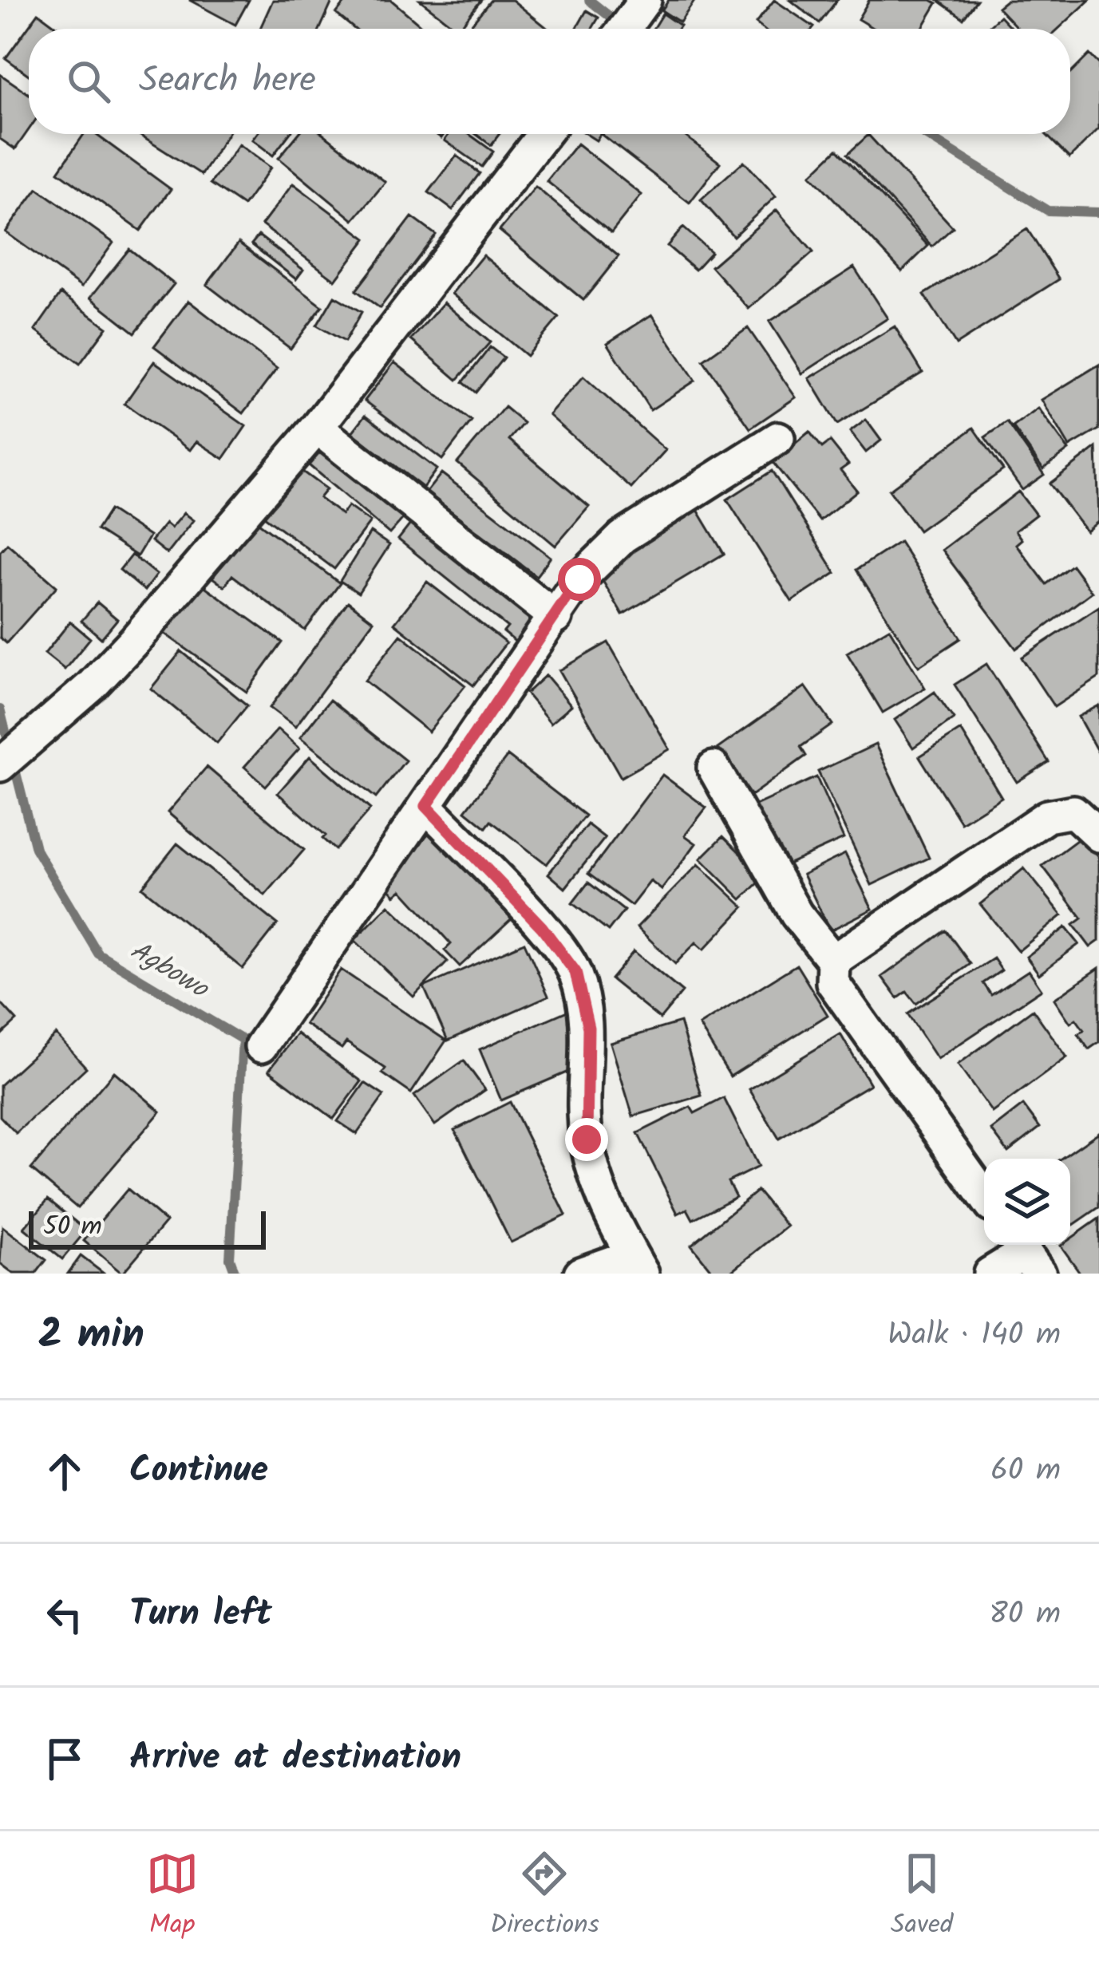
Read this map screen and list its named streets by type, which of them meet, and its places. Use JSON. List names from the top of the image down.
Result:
{
  "water": ["Agbowo"],
  "scale_bar": "50 m",
  "page": {
    "search": "Search here",
    "scale": "50 m",
    "heading": ["2 min", "Walk · 140 m"],
    "list": [
      ["Continue", "60 m"],
      ["Turn left", "80 m"],
      "Arrive at destination"
    ],
    "nav": ["Map", "Directions", "Saved"]
  }
}
